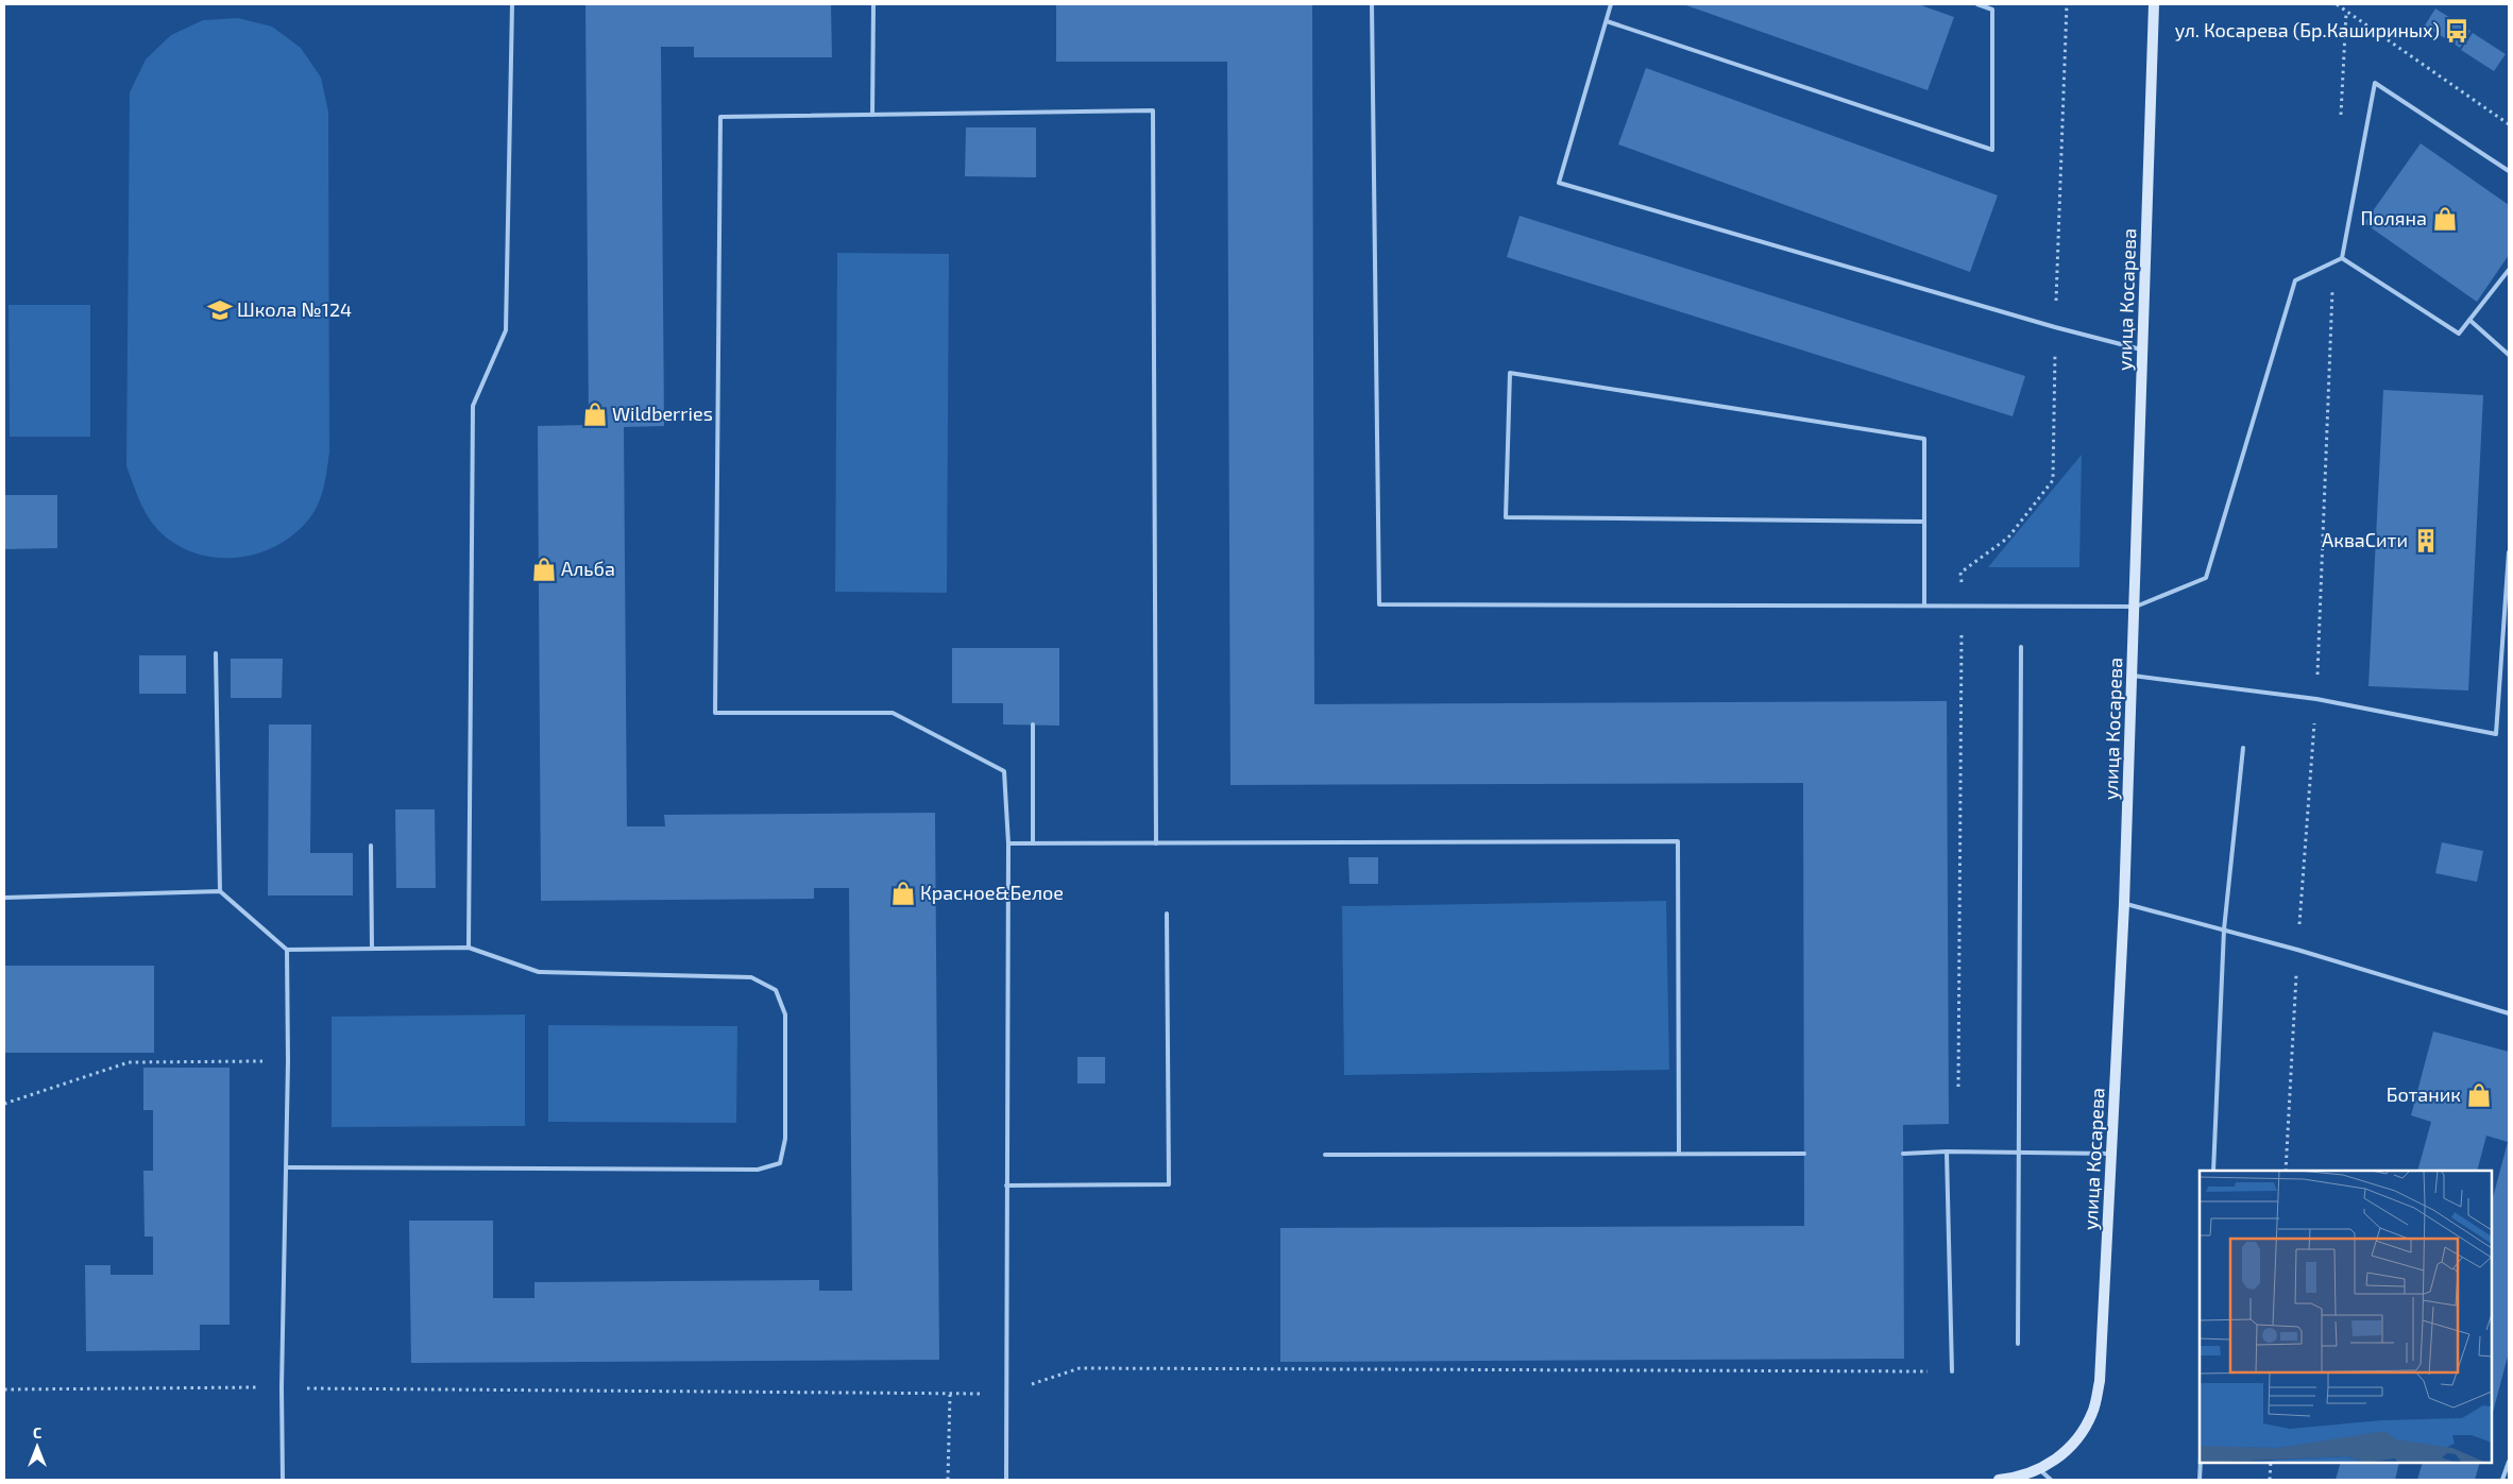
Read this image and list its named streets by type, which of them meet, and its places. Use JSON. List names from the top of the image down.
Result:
{
  "streets": {
    "main road": ["улица Косарева"]
  },
  "places": {
    "bus stop": ["ул. Косарева (Бр.Кашириных)"],
    "shop": [
      "Поляна",
      "Wildberries",
      "Альба",
      "Красное&Белое",
      "Ботаник"
    ],
    "school or university": ["Школа №124"],
    "building": ["АкваСити"]
  },
  "north": "top"
}
